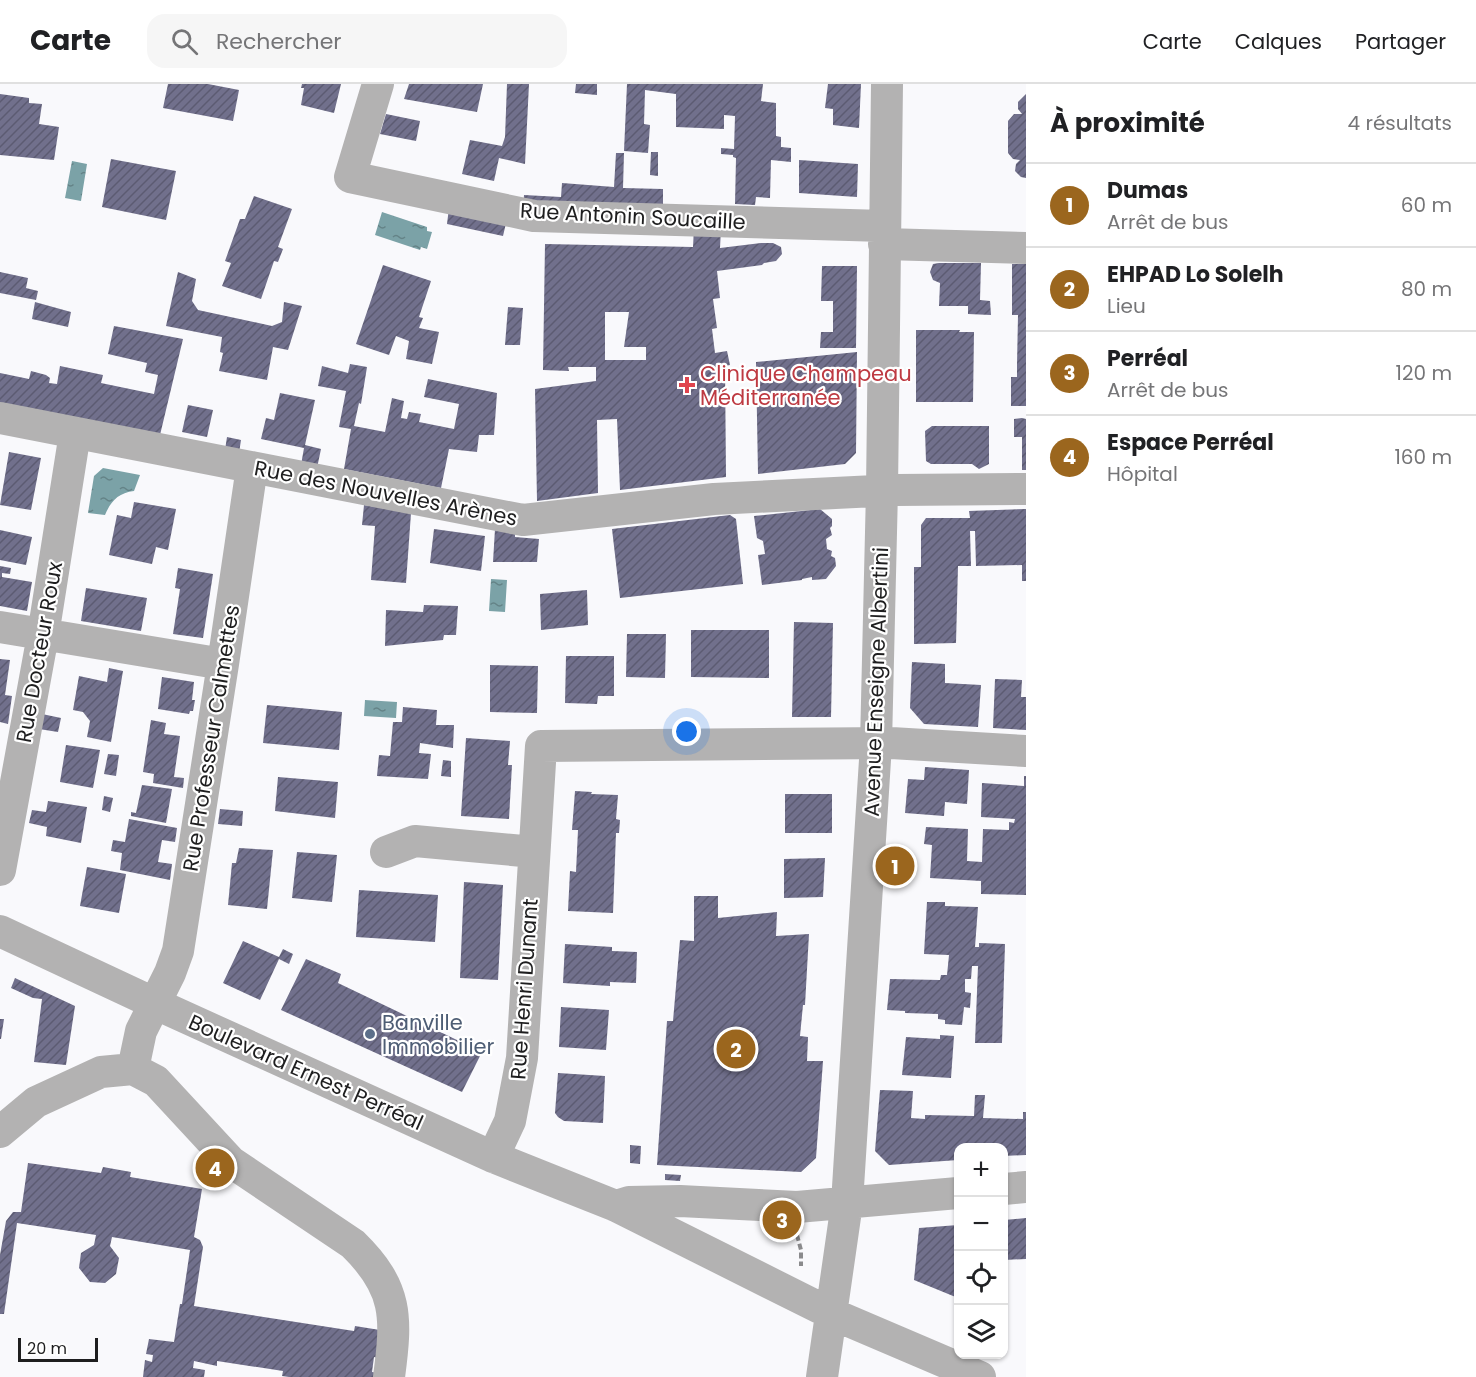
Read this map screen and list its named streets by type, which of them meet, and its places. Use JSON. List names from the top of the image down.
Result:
{
  "streets": {
    "street": [
      "Rue Antonin Soucaille",
      "Rue des Nouvelles Arènes",
      "Rue Docteur Roux",
      "Avenue Enseigne Albertini",
      "Rue Professeur Calmettes",
      "Rue Henri Dunant",
      "Boulevard Ernest Perréal"
    ]
  },
  "crossings": [
    ["Rue Antonin Soucaille", "Avenue Enseigne Albertini"],
    ["Rue des Nouvelles Arènes", "Rue Docteur Roux"],
    ["Rue des Nouvelles Arènes", "Avenue Enseigne Albertini"],
    ["Rue des Nouvelles Arènes", "Rue Professeur Calmettes"],
    ["Avenue Enseigne Albertini", "Rue Henri Dunant"],
    ["Avenue Enseigne Albertini", "Boulevard Ernest Perréal"],
    ["Rue Professeur Calmettes", "Boulevard Ernest Perréal"],
    ["Rue Henri Dunant", "Boulevard Ernest Perréal"]
  ],
  "places": {
    "health": ["Clinique Champeau Méditerranée"],
    "other": ["Banville Immobilier"]
  },
  "scale_bar": "20 m",
  "page": {
    "header": "Carte",
    "search": "Rechercher",
    "nav": ["Carte", "Calques", "Partager"],
    "heading": ["À proximité", "4 résultats"],
    "list": [
      {
        "mark": "1",
        "name": "Dumas",
        "note": "Arrêt de bus",
        "value": "60 m"
      },
      {
        "mark": "2",
        "name": "EHPAD Lo Solelh",
        "note": "Lieu",
        "value": "80 m"
      },
      {
        "mark": "3",
        "name": "Perréal",
        "note": "Arrêt de bus",
        "value": "120 m"
      },
      {
        "mark": "4",
        "name": "Espace Perréal",
        "note": "Hôpital",
        "value": "160 m"
      }
    ],
    "pins": [
      "1",
      "2",
      "4",
      "3"
    ],
    "map_buttons": ["+", "−"],
    "scale": "20 m"
  }
}
